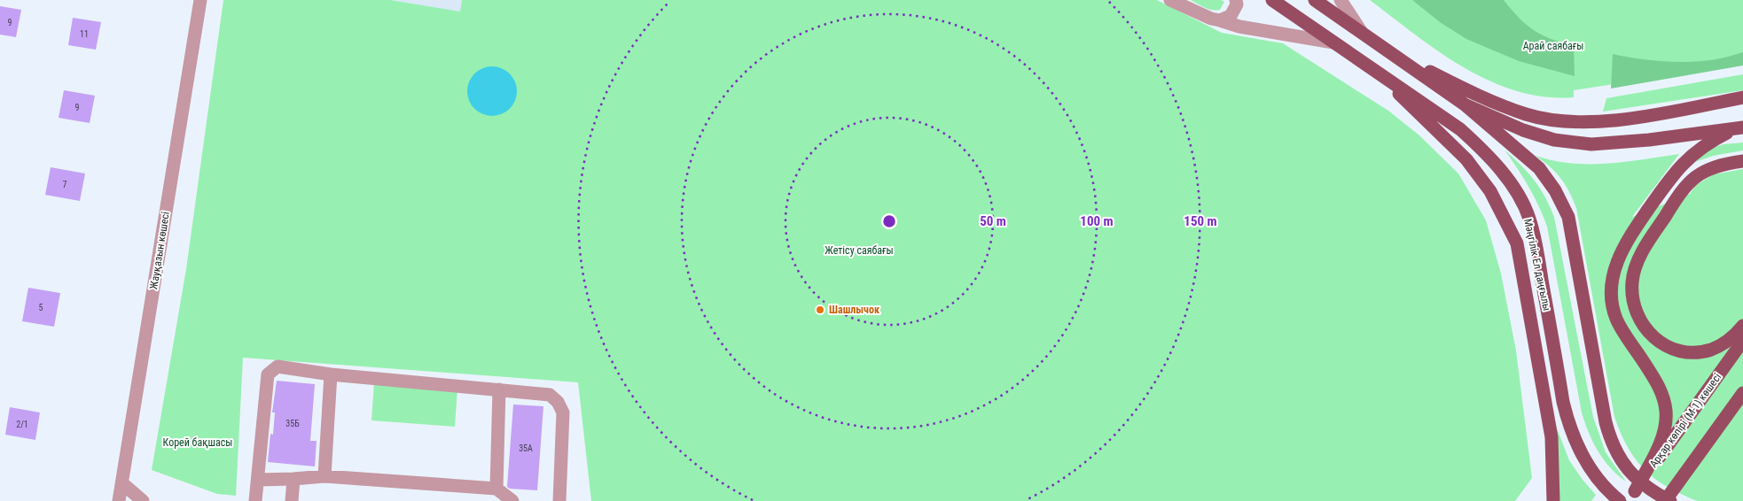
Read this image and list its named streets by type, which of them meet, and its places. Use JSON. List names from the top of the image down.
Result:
{
  "streets": {
    "main road": ["Мәңгілік Ел даңғылы", "Арқар көпірі (М-1) көшесі"],
    "street": ["Жауқазын көшесі"]
  },
  "parks": ["Арай саябағы", "Жетісу саябағы", "Корей бақшасы"],
  "places": ["Шашлычок"],
  "house_numbers": [
    "9",
    "11",
    "9",
    "7",
    "5",
    "35Б",
    "2/1",
    "35А"
  ],
  "rings": ["50 m", "100 m", "150 m"]
}
